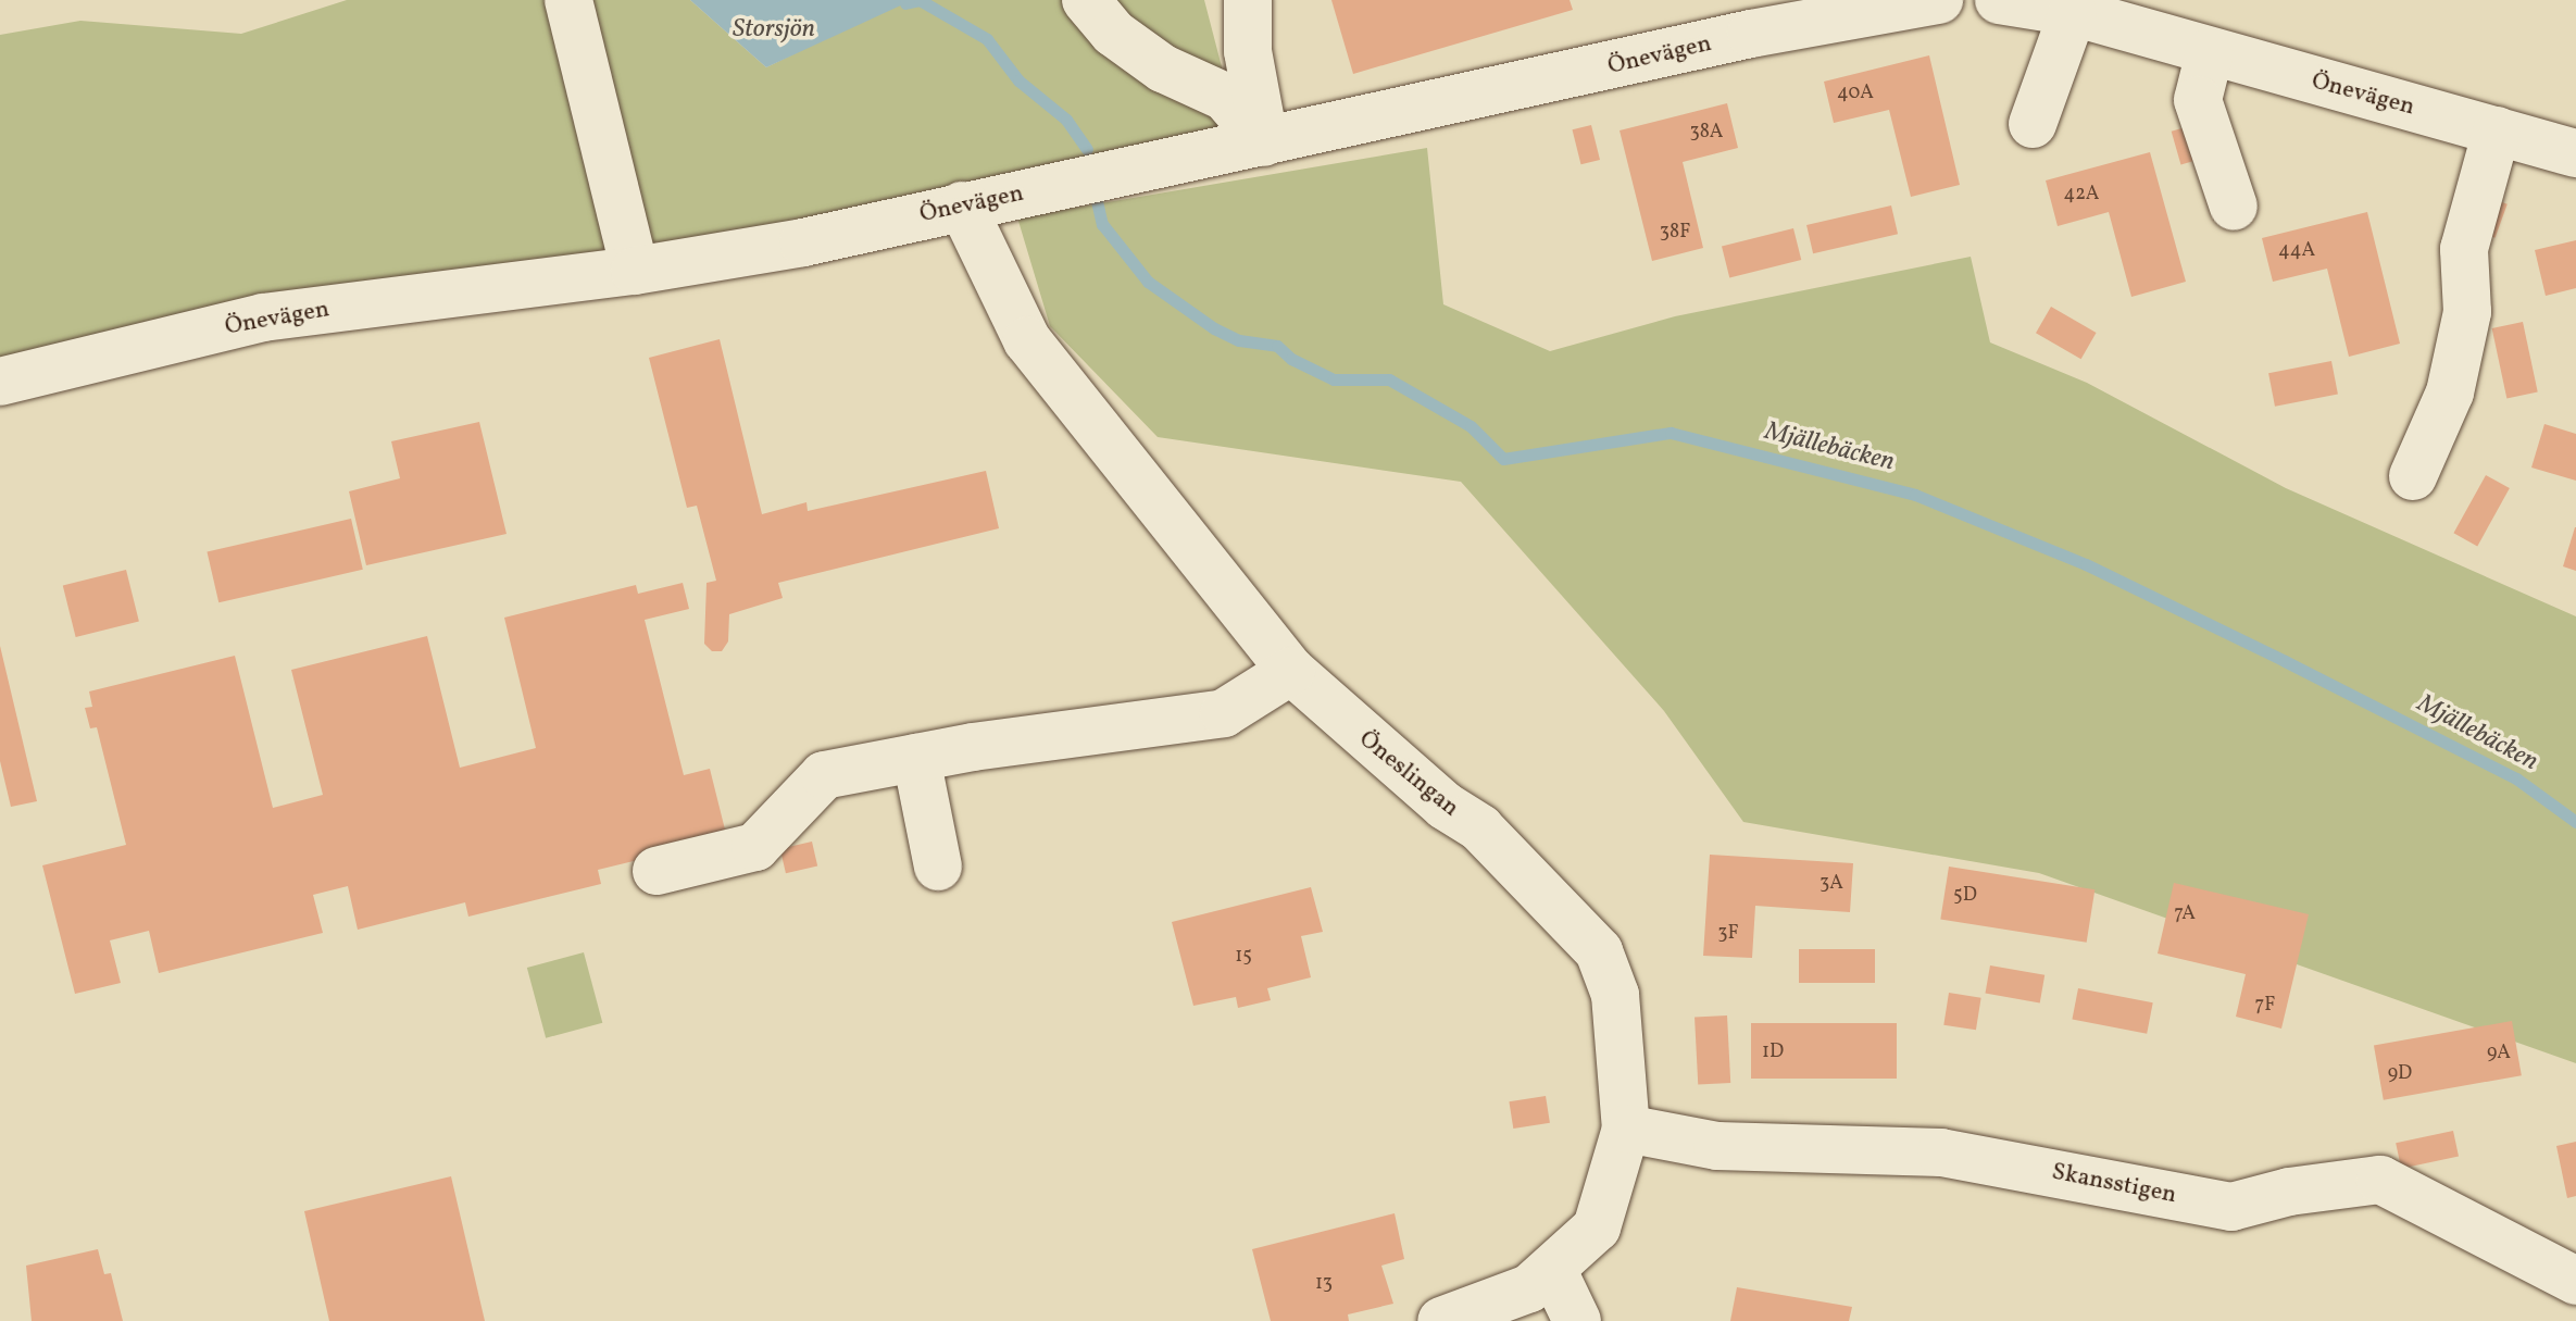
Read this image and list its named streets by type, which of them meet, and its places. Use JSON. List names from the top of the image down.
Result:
{
  "streets": {
    "street": ["Önevägen", "Öneslingan", "Skansstigen"]
  },
  "crossings": [
    ["Önevägen", "Öneslingan"],
    ["Öneslingan", "Skansstigen"]
  ],
  "water": ["Storsjön", "Mjällebäcken"],
  "house_numbers": [
    "40A",
    "38A",
    "42A",
    "38F",
    "44A",
    "3A",
    "5D",
    "7A",
    "3F",
    "15",
    "7F",
    "1D",
    "9A",
    "9D",
    "13"
  ]
}
